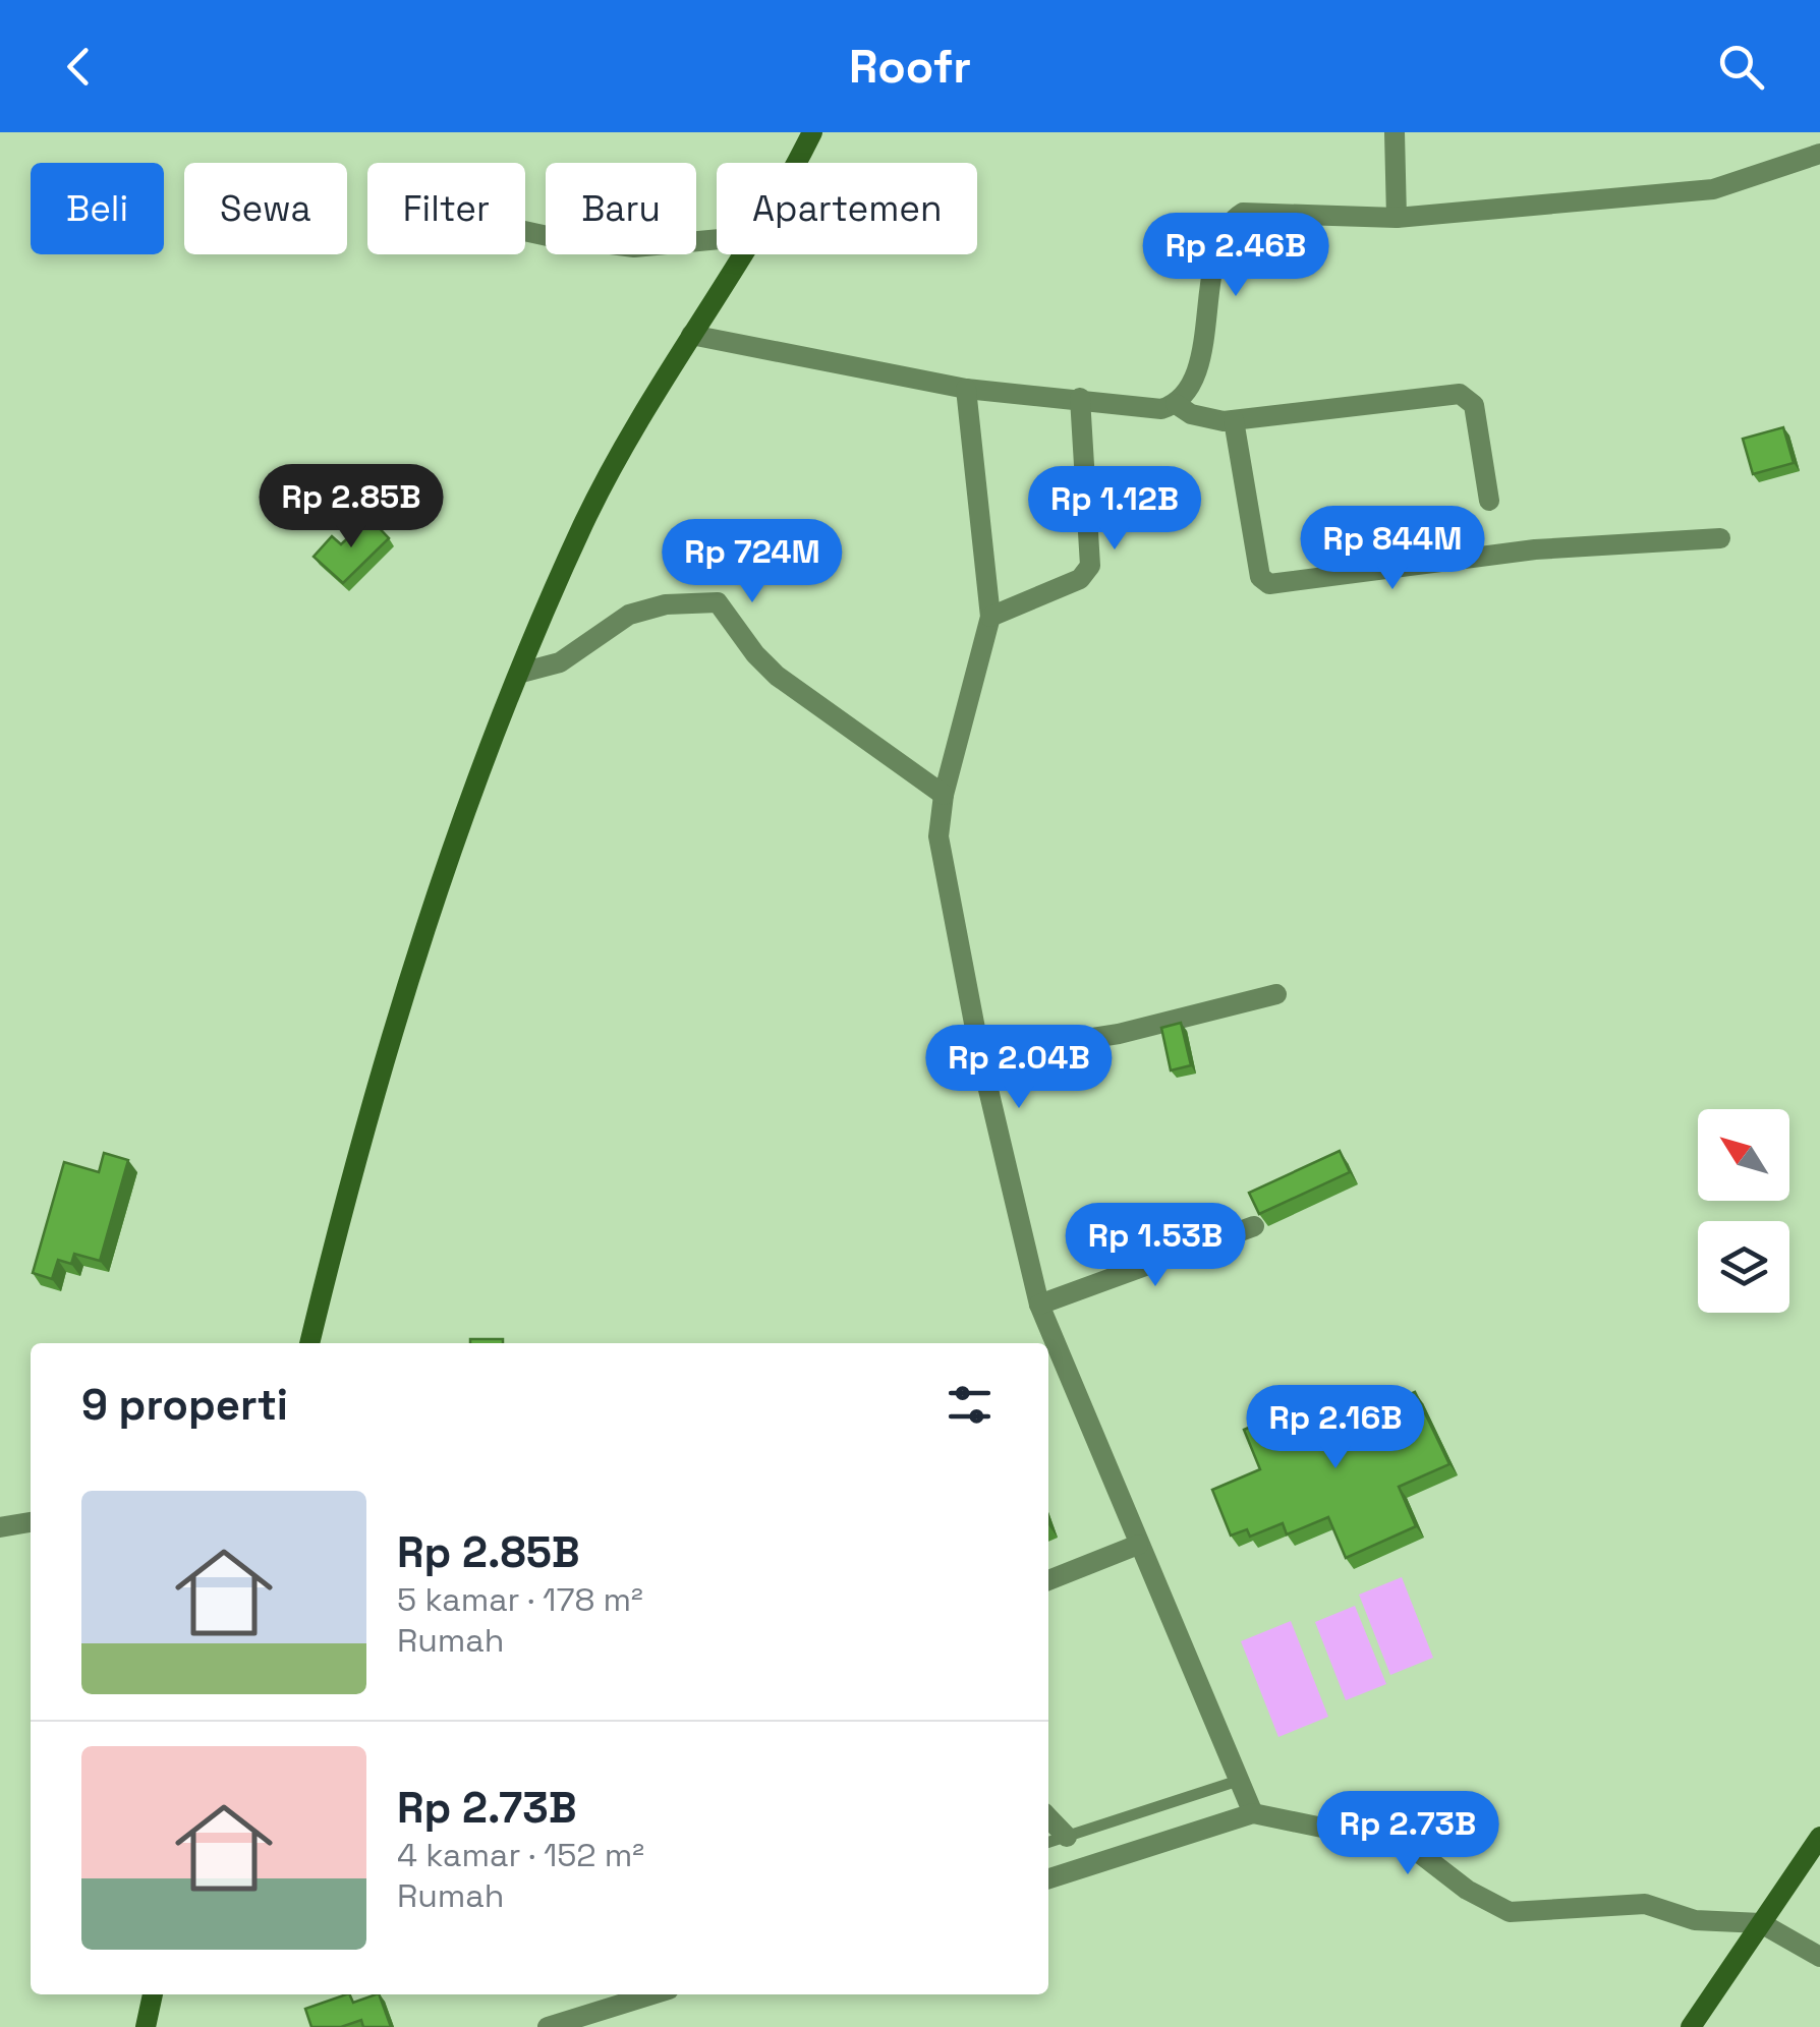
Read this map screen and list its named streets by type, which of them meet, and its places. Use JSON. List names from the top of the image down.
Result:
{
  "north": "top left",
  "page": {
    "header": "Roofr",
    "chip": [
      "Beli",
      "Sewa",
      "Filter",
      "Baru",
      "Apartemen"
    ],
    "price": [
      "Rp 2.46B",
      "Rp 2.85B",
      "Rp 1.12B",
      "Rp 844M",
      "Rp 724M",
      "Rp 2.04B",
      "Rp 1.53B",
      "Rp 2.16B",
      "Rp 2.73B"
    ],
    "heading": "9 properti",
    "list": [
      {
        "name": "Rp 2.85B",
        "note": "5 kamar · 178 m² · Rumah"
      },
      {
        "name": "Rp 2.73B",
        "note": "4 kamar · 152 m² · Rumah"
      }
    ]
  }
}
